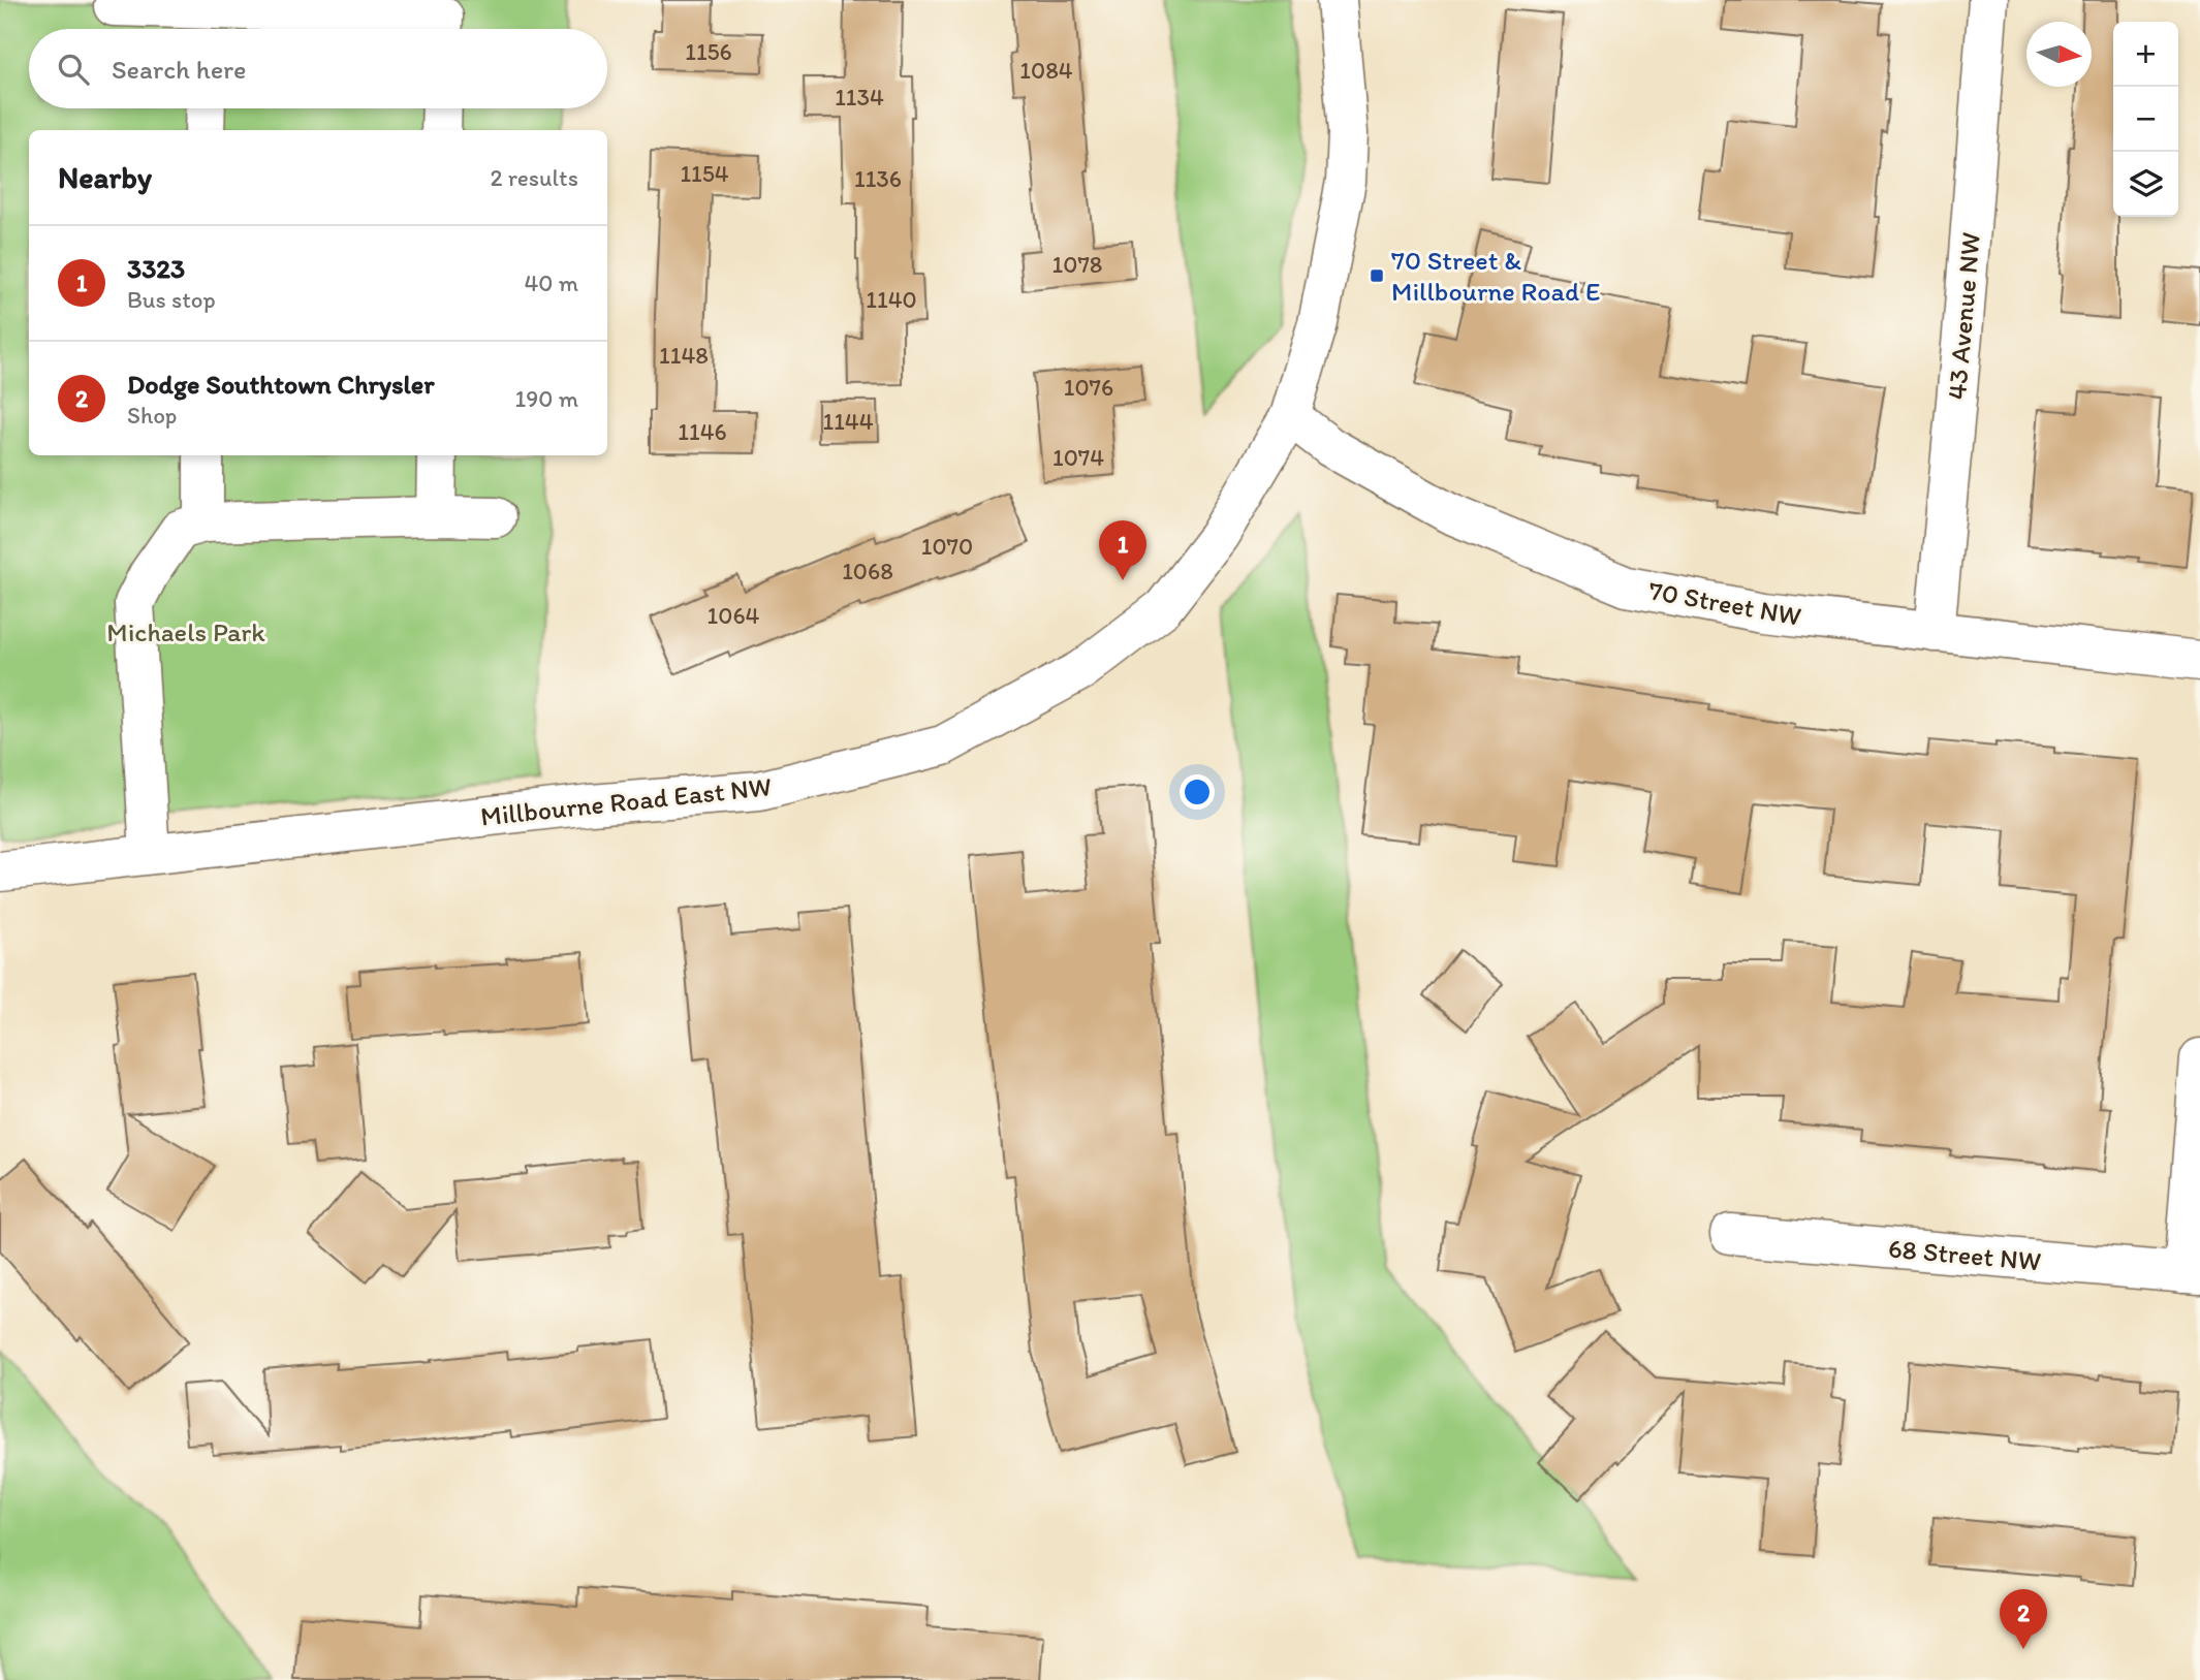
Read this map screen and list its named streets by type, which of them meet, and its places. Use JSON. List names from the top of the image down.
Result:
{
  "streets": {
    "street": [
      "43 Avenue NW",
      "70 Street NW",
      "Millbourne Road East NW",
      "68 Street NW"
    ]
  },
  "crossings": [
    ["43 Avenue NW", "70 Street NW"],
    ["70 Street NW", "Millbourne Road East NW"]
  ],
  "parks": ["Michaels Park"],
  "places": {
    "transit": ["70 Street & Millbourne Road E"]
  },
  "house_numbers": [
    "1156",
    "1084",
    "1134",
    "1154",
    "1136",
    "1078",
    "1140",
    "1148",
    "1076",
    "1144",
    "1146",
    "1074",
    "1070",
    "1068",
    "1064"
  ],
  "north": "right",
  "page": {
    "map_buttons": ["+", "−"],
    "search": "Search here",
    "heading": ["Nearby", "2 results"],
    "list": [
      {
        "mark": "1",
        "name": "3323",
        "note": "Bus stop",
        "value": "40 m"
      },
      {
        "mark": "2",
        "name": "Dodge Southtown Chrysler",
        "note": "Shop",
        "value": "190 m"
      }
    ],
    "pins": ["1", "2"]
  }
}
